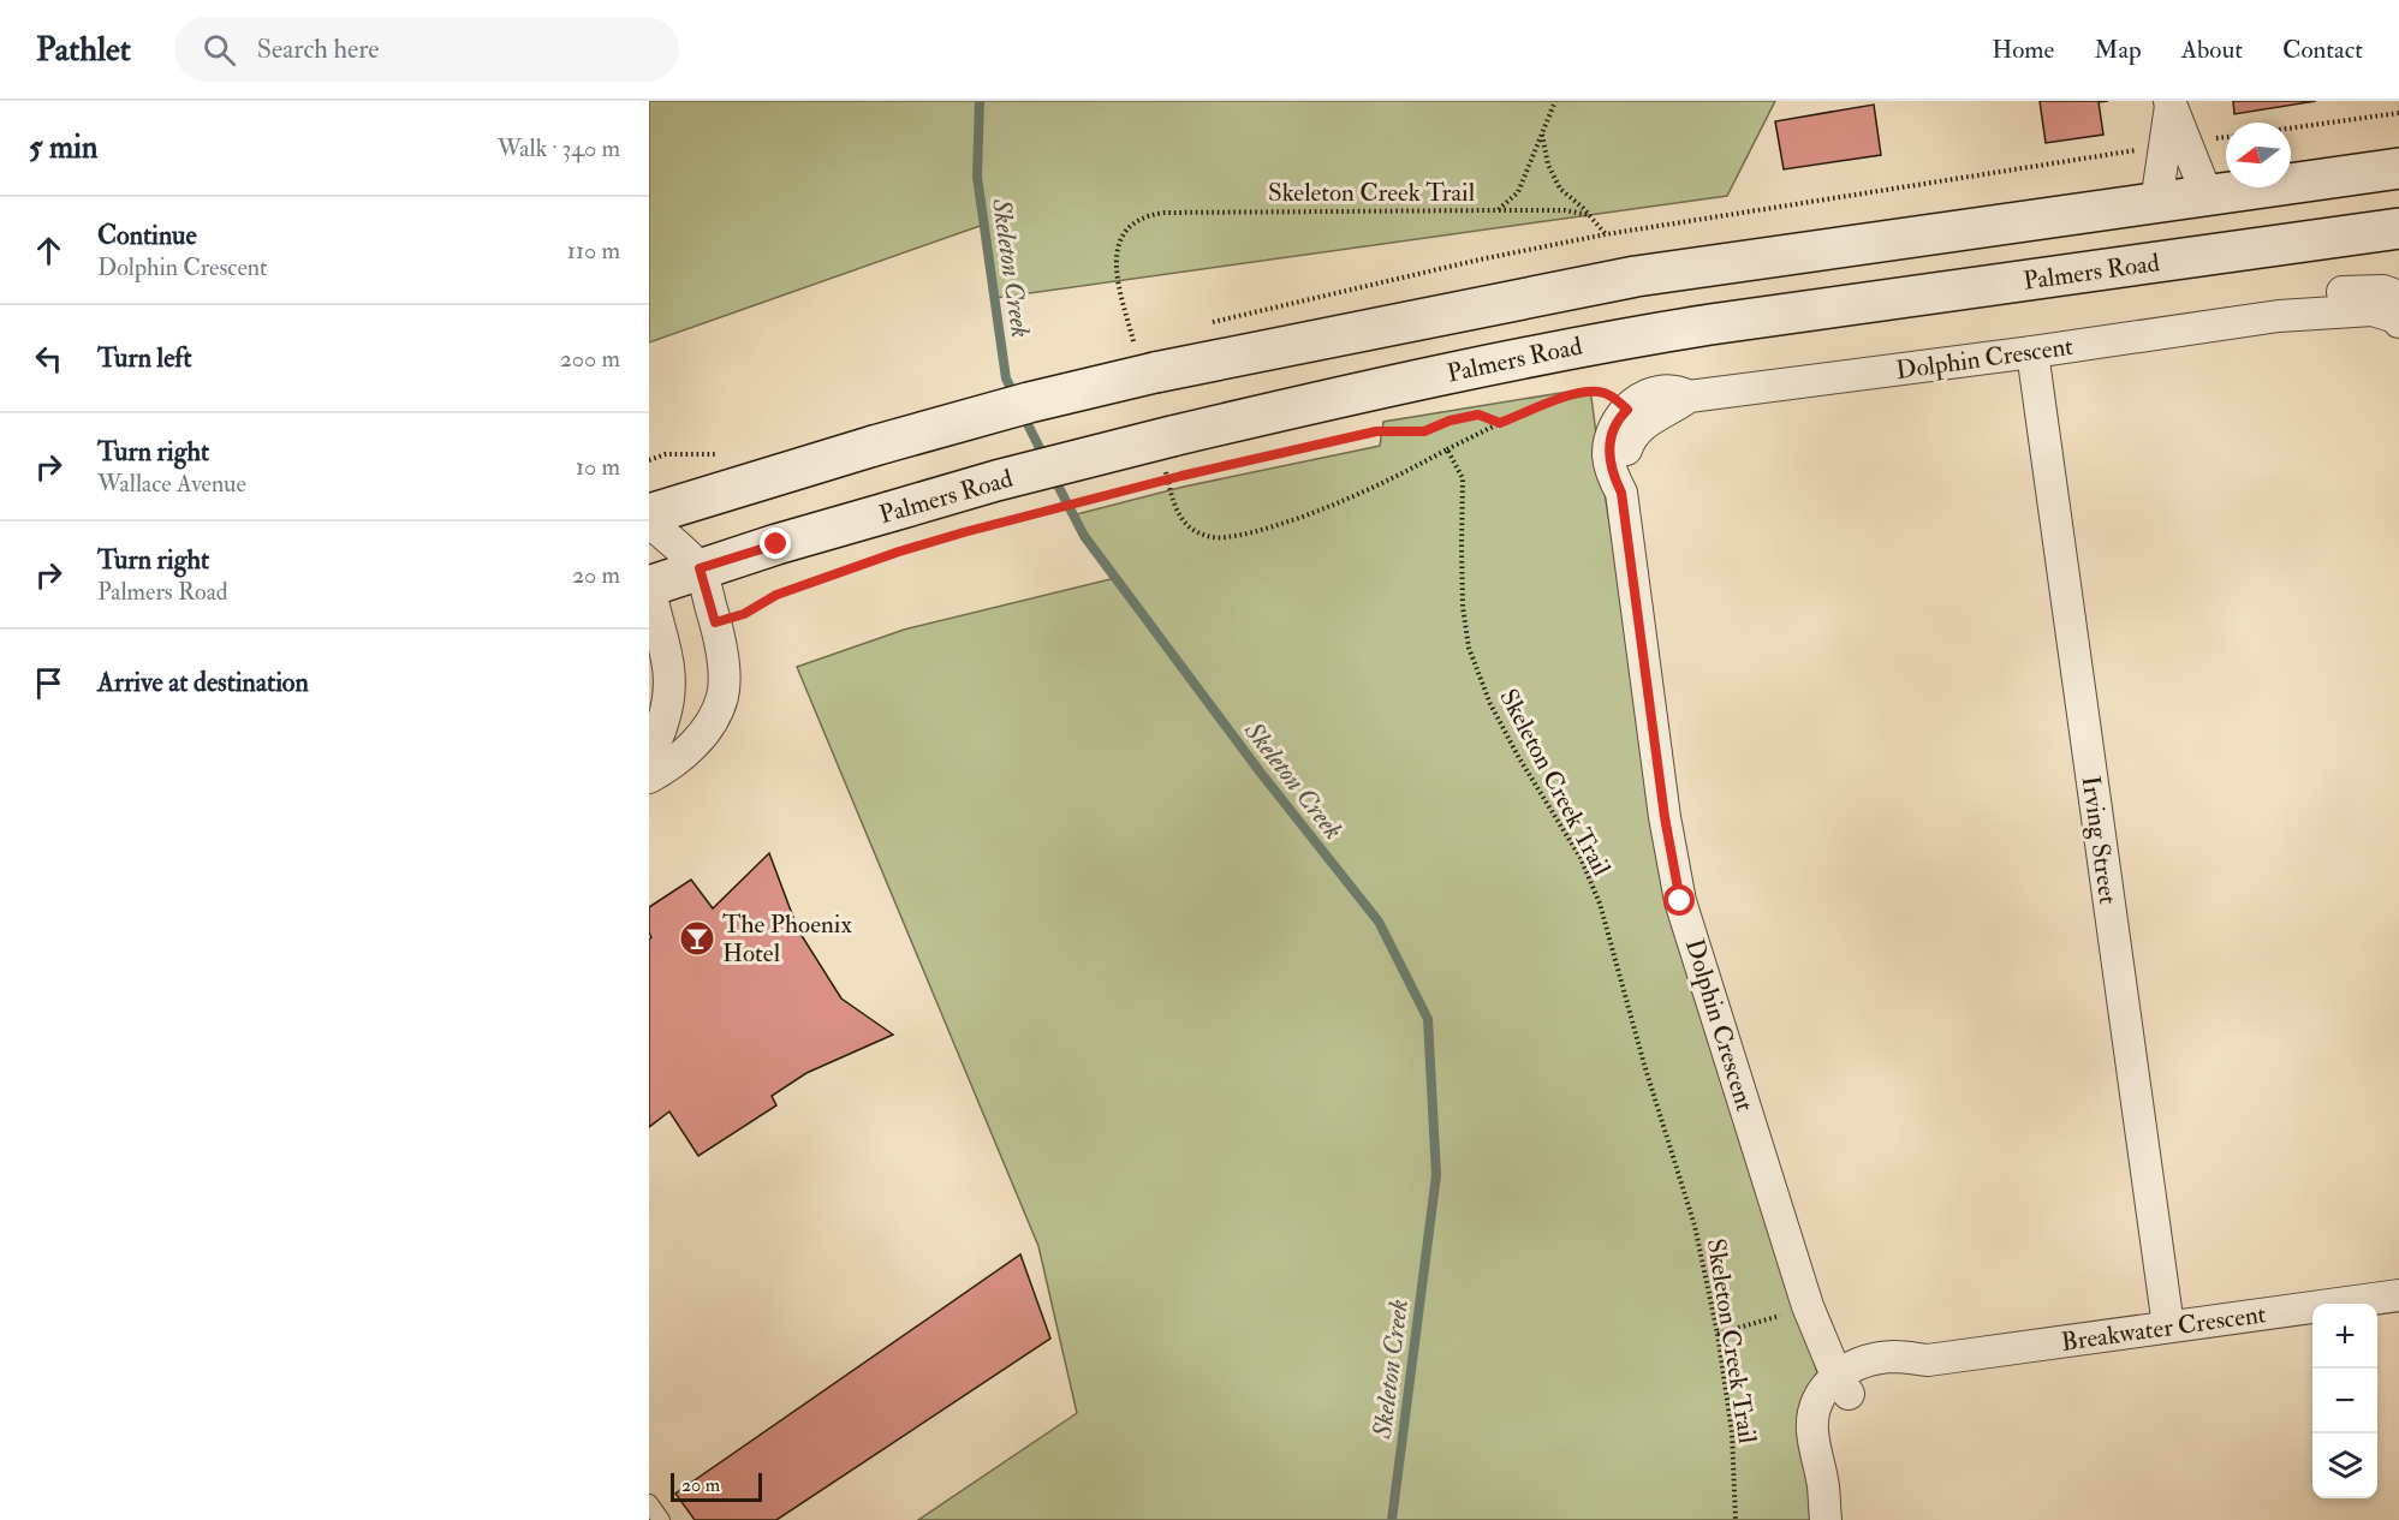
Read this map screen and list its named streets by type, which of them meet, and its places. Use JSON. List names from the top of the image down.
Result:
{
  "streets": {
    "main road": ["Palmers Road"],
    "street": ["Dolphin Crescent", "Irving Street", "Breakwater Crescent"],
    "path": ["Skeleton Creek Trail"]
  },
  "crossings": [
    ["Dolphin Crescent", "Irving Street"],
    ["Dolphin Crescent", "Breakwater Crescent"],
    ["Irving Street", "Breakwater Crescent"]
  ],
  "water": ["Skeleton Creek"],
  "places": {
    "bar": ["The Phoenix Hotel"]
  },
  "scale_bar": "20 m",
  "north": "left",
  "page": {
    "header": "Pathlet",
    "search": "Search here",
    "nav": [
      "Home",
      "Map",
      "About",
      "Contact"
    ],
    "heading": ["5 min", "Walk · 340 m"],
    "list": [
      ["Continue", "Dolphin Crescent", "110 m"],
      ["Turn left", "200 m"],
      ["Turn right", "Wallace Avenue", "10 m"],
      ["Turn right", "Palmers Road", "20 m"],
      "Arrive at destination"
    ],
    "map_buttons": ["+", "−"],
    "scale": "20 m"
  }
}
